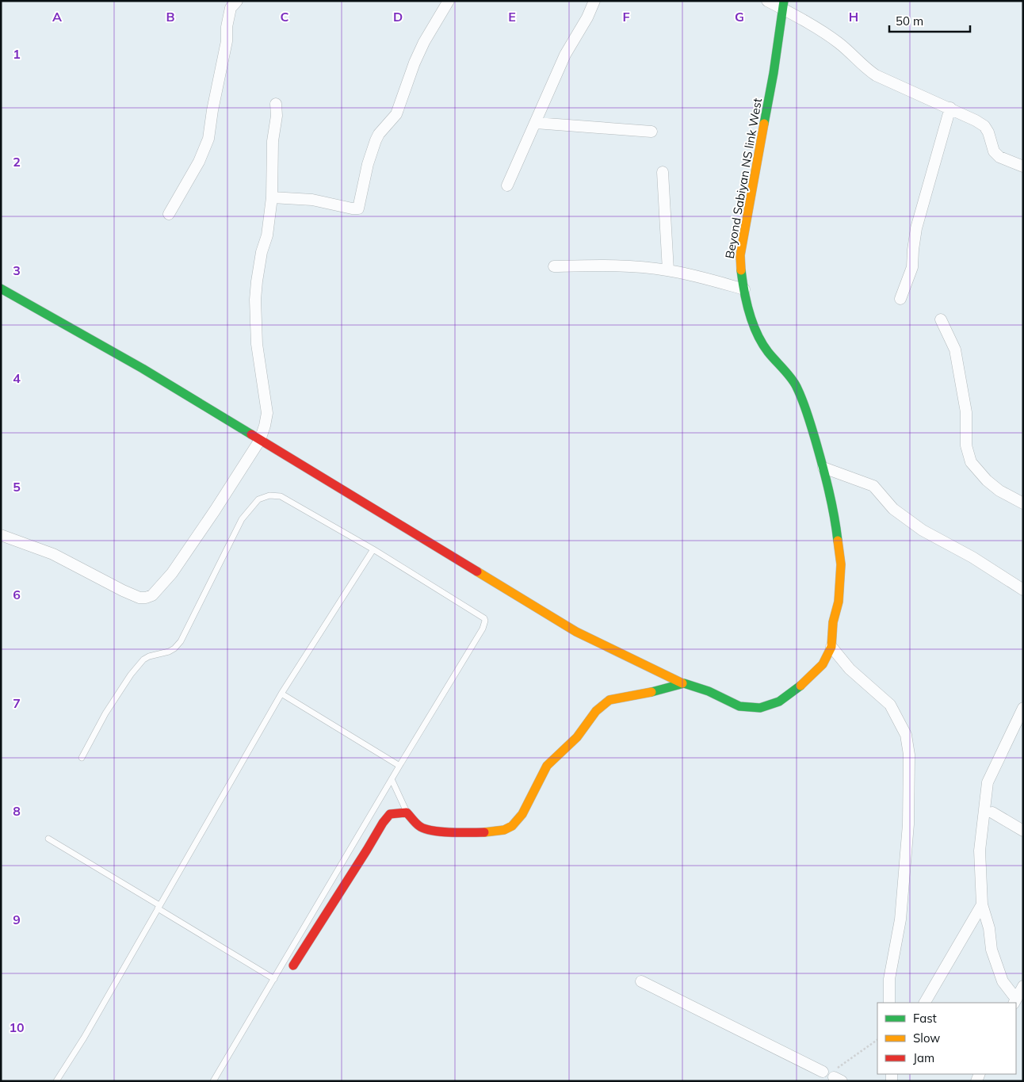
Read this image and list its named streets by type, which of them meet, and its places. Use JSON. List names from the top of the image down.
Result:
{
  "streets": {
    "street": ["Beyond Sabiyan NS link West"]
  },
  "legend": ["Fast", "Slow", "Jam"],
  "scale_bar": "50 m",
  "grid": {
    "columns": [
      "A",
      "B",
      "C",
      "D",
      "E",
      "F",
      "G",
      "H"
    ],
    "rows": [
      "1",
      "2",
      "3",
      "4",
      "5",
      "6",
      "7",
      "8",
      "9",
      "10"
    ]
  }
}
